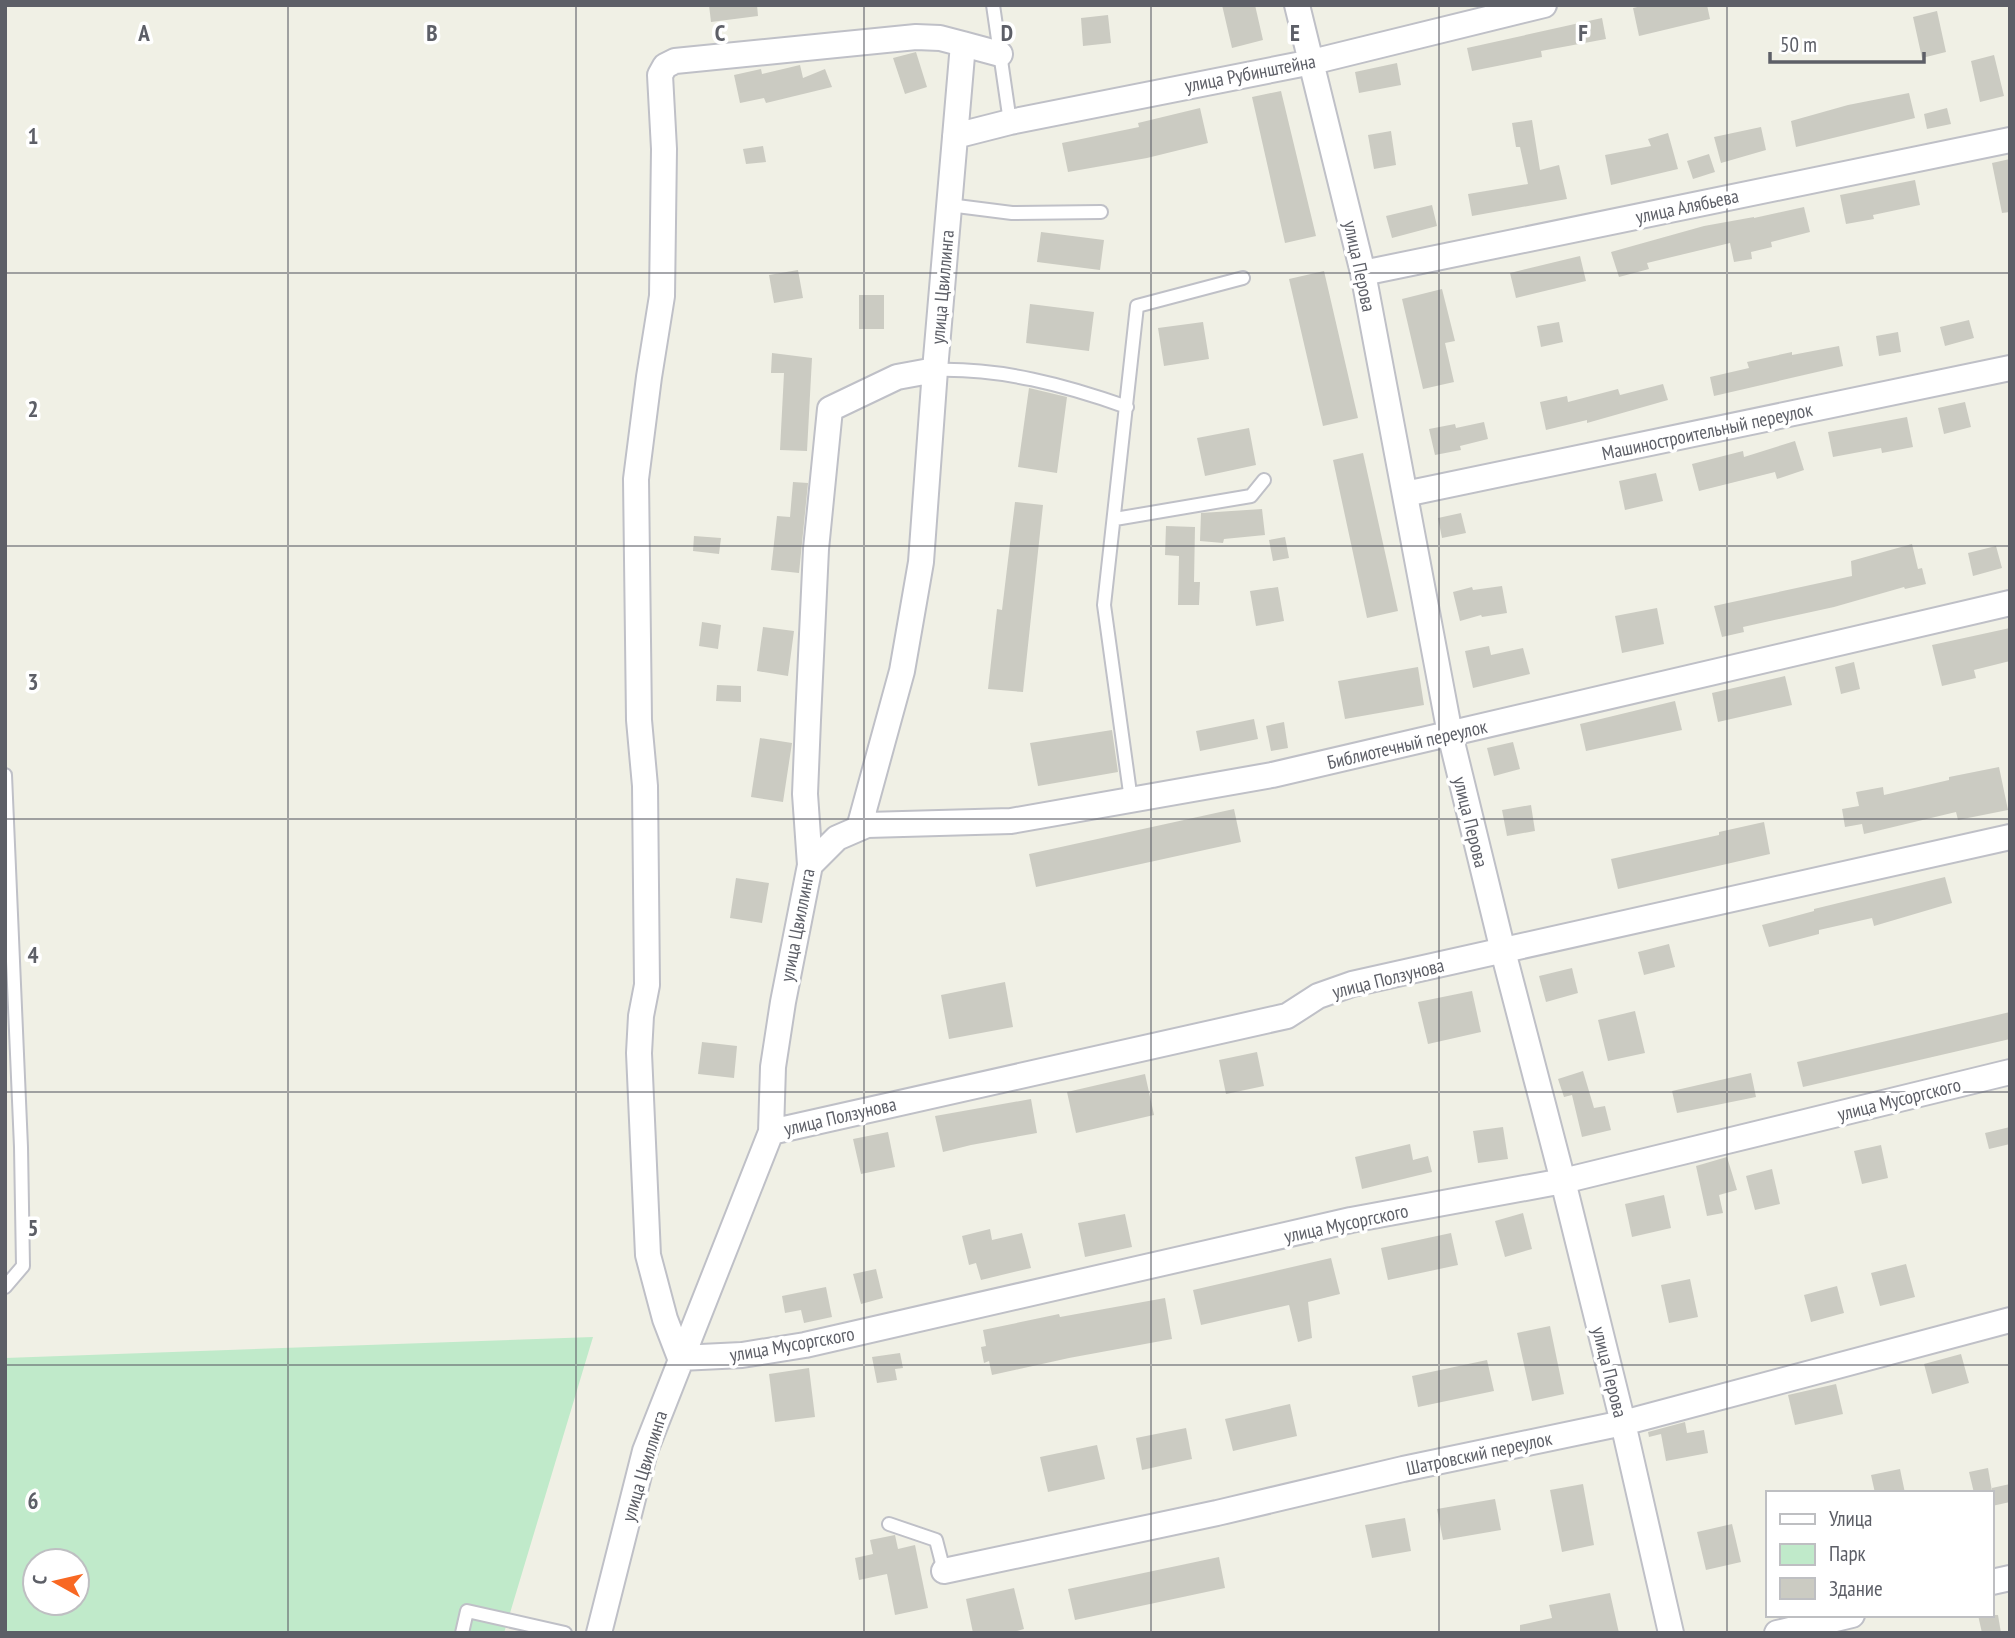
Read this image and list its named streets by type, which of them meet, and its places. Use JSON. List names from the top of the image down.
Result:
{
  "streets": {
    "street": [
      "улица Рубинштейна",
      "улица Алябьева",
      "улица Перова",
      "улица Цвиллинга",
      "Машиностроительный переулок",
      "Библиотечный переулок",
      "улица Ползунова",
      "улица Мусоргского",
      "Шатровский переулок"
    ]
  },
  "crossings": [
    ["улица Рубинштейна", "улица Перова"],
    ["улица Рубинштейна", "улица Цвиллинга"],
    ["улица Алябьева", "улица Перова"],
    ["улица Перова", "Машиностроительный переулок"],
    ["улица Перова", "Библиотечный переулок"],
    ["улица Перова", "улица Ползунова"],
    ["улица Перова", "улица Мусоргского"],
    ["улица Перова", "Шатровский переулок"],
    ["улица Цвиллинга", "Библиотечный переулок"],
    ["улица Цвиллинга", "улица Ползунова"],
    ["улица Цвиллинга", "улица Мусоргского"]
  ],
  "legend": ["Улица", "Парк", "Здание"],
  "scale_bar": "50 m",
  "north": "left",
  "grid": {
    "columns": [
      "A",
      "B",
      "C",
      "D",
      "E",
      "F"
    ],
    "rows": [
      "1",
      "2",
      "3",
      "4",
      "5",
      "6"
    ]
  }
}
